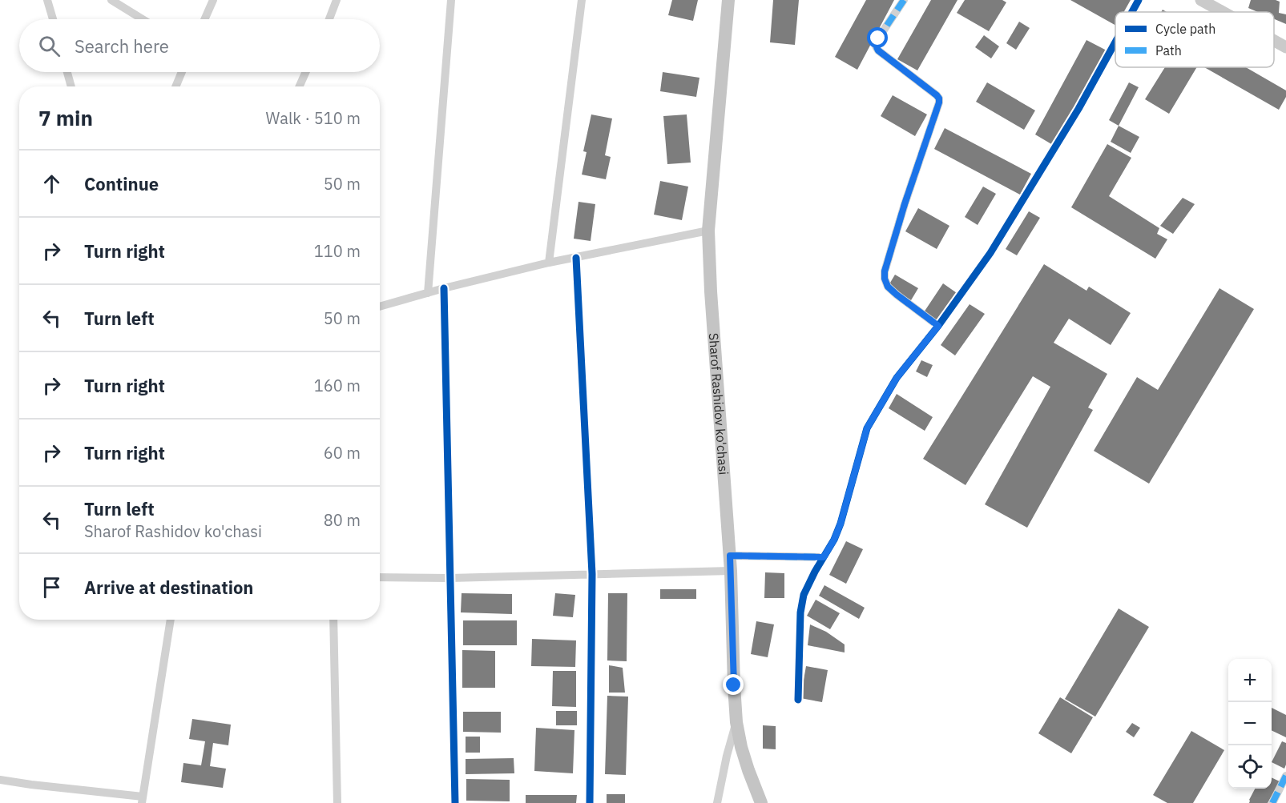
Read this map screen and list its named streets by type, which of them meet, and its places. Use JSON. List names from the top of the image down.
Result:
{
  "streets": {
    "main road": ["Sharof Rashidov ko'chasi"]
  },
  "legend": ["Cycle path", "Path"],
  "page": {
    "search": "Search here",
    "heading": ["7 min", "Walk · 510 m"],
    "list": [
      ["Continue", "50 m"],
      ["Turn right", "110 m"],
      ["Turn left", "50 m"],
      ["Turn right", "160 m"],
      ["Turn right", "60 m"],
      ["Turn left", "Sharof Rashidov ko'chasi", "80 m"],
      "Arrive at destination"
    ],
    "map_buttons": ["+", "−"]
  }
}
